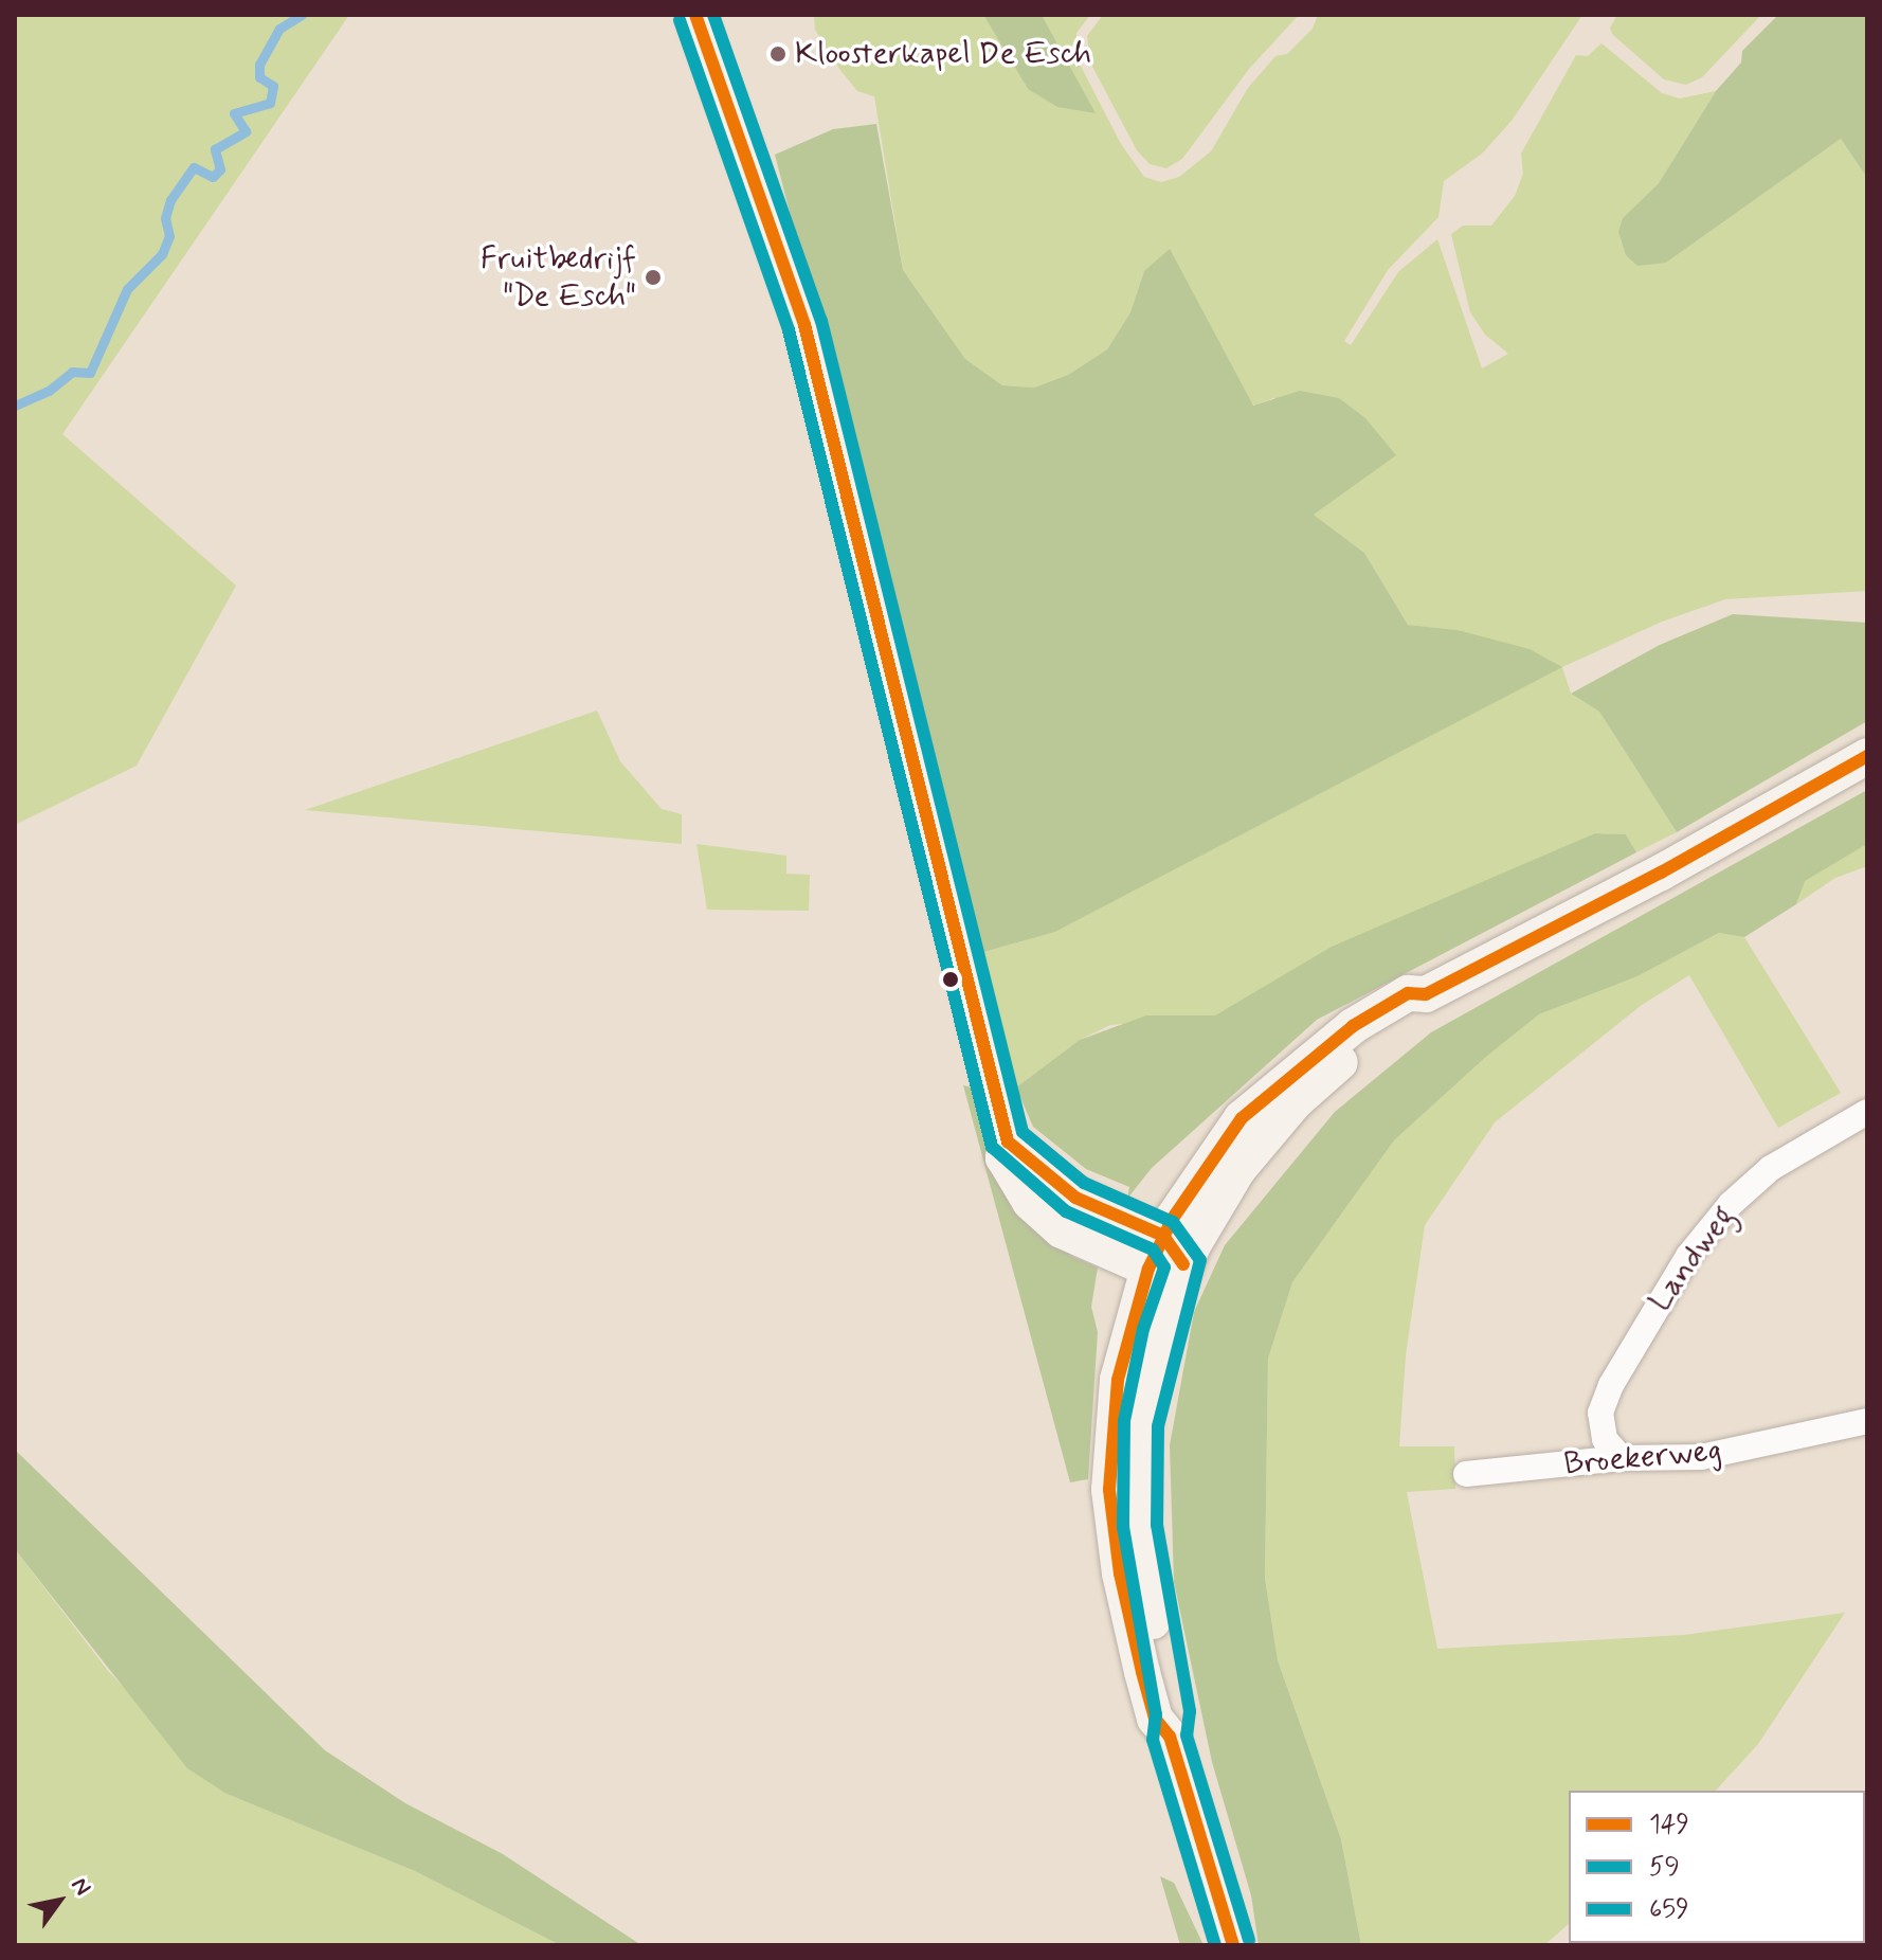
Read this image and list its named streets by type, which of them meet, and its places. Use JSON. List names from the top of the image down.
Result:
{
  "streets": {
    "street": ["Landweg", "Broekerweg"]
  },
  "crossings": [
    ["Landweg", "Broekerweg"]
  ],
  "places": ["Kloosterkapel De Esch", "Fruitbedrijf \"De Esch\""],
  "lines": ["transit line 149", "transit line 659", "transit line 59"],
  "legend": ["149", "59", "659"],
  "north": "top right"
}
